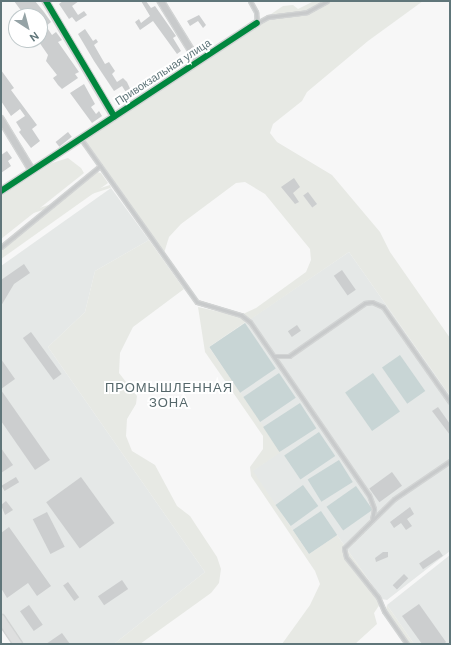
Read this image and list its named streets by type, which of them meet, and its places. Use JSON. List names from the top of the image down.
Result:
{
  "streets": {
    "street": ["Привокзальная улица"]
  },
  "districts": ["ПРОМЫШЛЕННАЯ ЗОНА"],
  "north": "bottom right"
}
